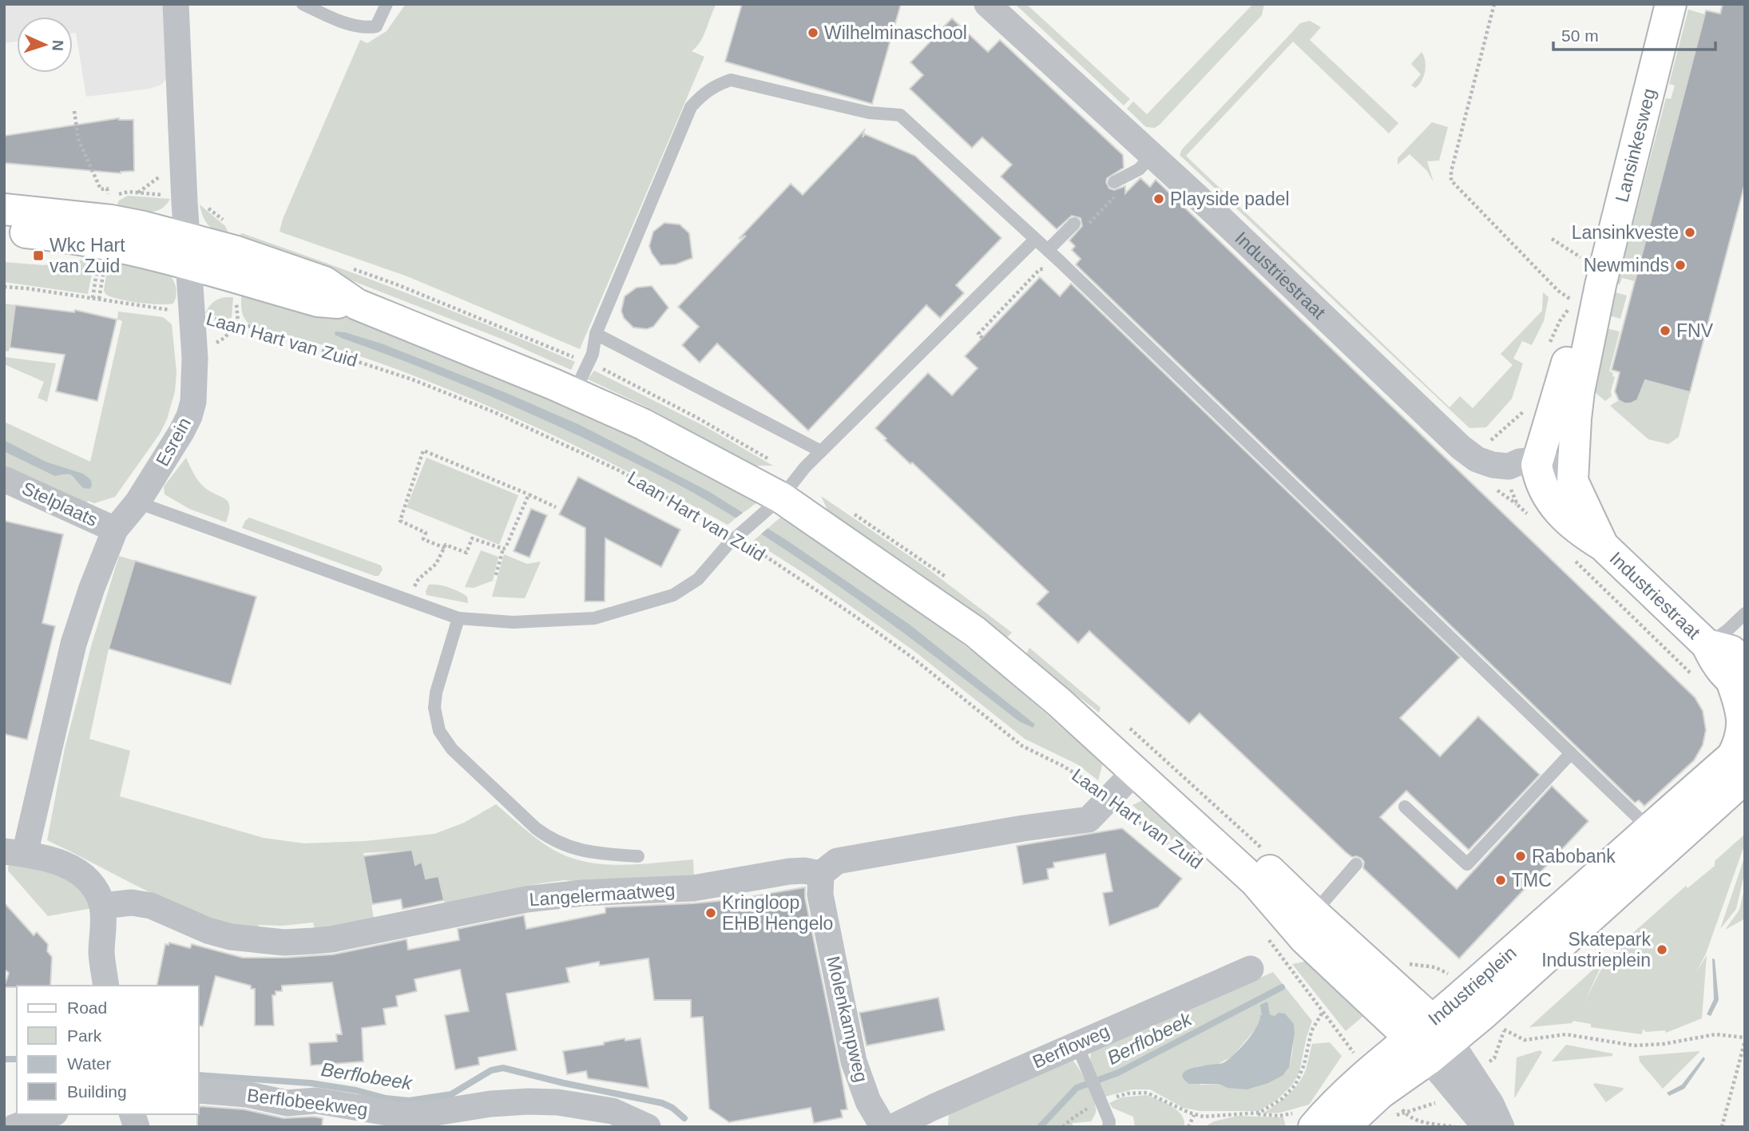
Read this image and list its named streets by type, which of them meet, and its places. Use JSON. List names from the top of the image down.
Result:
{
  "streets": {
    "main road": [
      "Lansinkesweg",
      "Industriestraat",
      "Laan Hart van Zuid",
      "Industrieplein"
    ],
    "street": [
      "Esrein",
      "Stelplaats",
      "Langelermaatweg",
      "Molenkampweg",
      "Berfloweg",
      "Berflobeekweg"
    ]
  },
  "crossings": [
    ["Lansinkesweg", "Industriestraat"],
    ["Industriestraat", "Industrieplein"],
    ["Laan Hart van Zuid", "Esrein"],
    ["Laan Hart van Zuid", "Industrieplein"],
    ["Esrein", "Stelplaats"],
    ["Langelermaatweg", "Molenkampweg"]
  ],
  "water": ["Berflobeek"],
  "places": {
    "other": [
      "Wilhelminaschool",
      "Playside padel",
      "Lansinkveste",
      "Newminds",
      "FNV",
      "Rabobank",
      "TMC",
      "Kringloop EHB Hengelo",
      "Skatepark Industrieplein"
    ],
    "transit": ["Wkc Hart van Zuid"]
  },
  "legend": [
    "Road",
    "Park",
    "Water",
    "Building"
  ],
  "scale_bar": "50 m",
  "north": "right"
}
